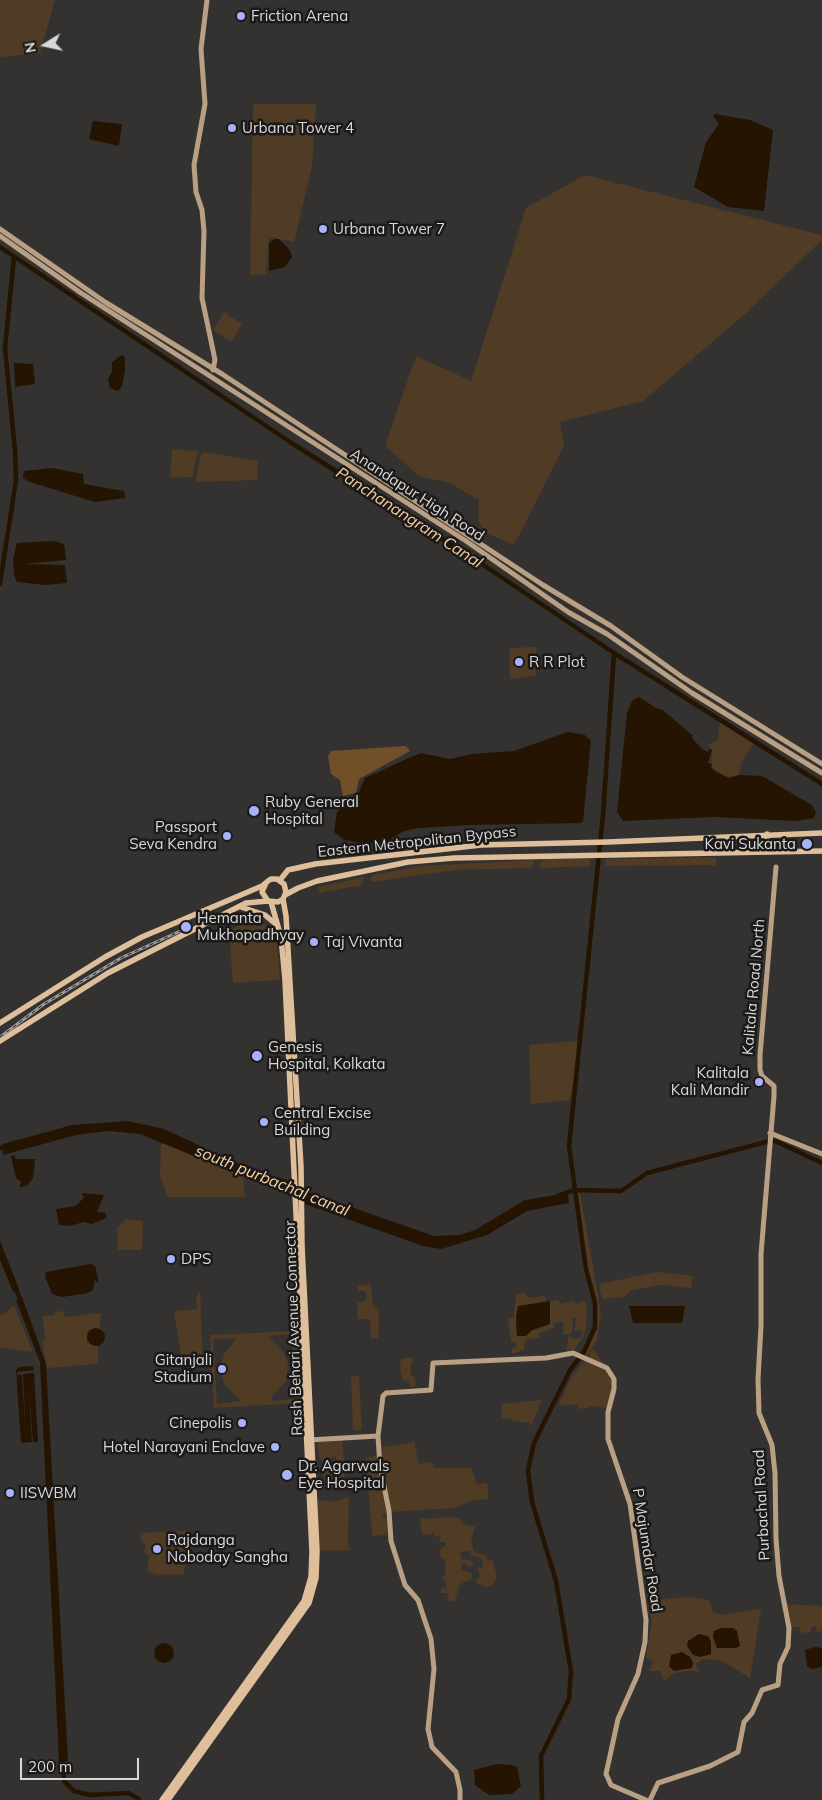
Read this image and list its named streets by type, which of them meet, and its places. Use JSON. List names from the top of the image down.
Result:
{
  "streets": {
    "main road": [
      "Anandapur High Road",
      "Eastern Metropolitan Bypass",
      "Kalitala Road North",
      "Rash Behari Avenue Connector",
      "Purbachal Road",
      "P Majumdar Road"
    ]
  },
  "crossings": [
    ["Eastern Metropolitan Bypass", "Rash Behari Avenue Connector"],
    ["Kalitala Road North", "Purbachal Road"],
    ["Purbachal Road", "P Majumdar Road"]
  ],
  "water": ["Panchanangram Canal", "south purbachal canal"],
  "places": [
    "Friction Arena",
    "Urbana Tower 4",
    "Urbana Tower 7",
    "R R Plot",
    "Ruby General Hospital",
    "Passport Seva Kendra",
    "Kavi Sukanta",
    "Hemanta Mukhopadhyay",
    "Taj Vivanta",
    "Genesis Hospital, Kolkata",
    "Kalitala Kali Mandir",
    "Central Excise Building",
    "DPS",
    "Gitanjali Stadium",
    "Cinepolis",
    "Hotel Narayani Enclave",
    "Dr. Agarwals Eye Hospital",
    "IISWBM",
    "Rajdanga Noboday Sangha"
  ],
  "scale_bar": "200 m",
  "north": "left"
}
